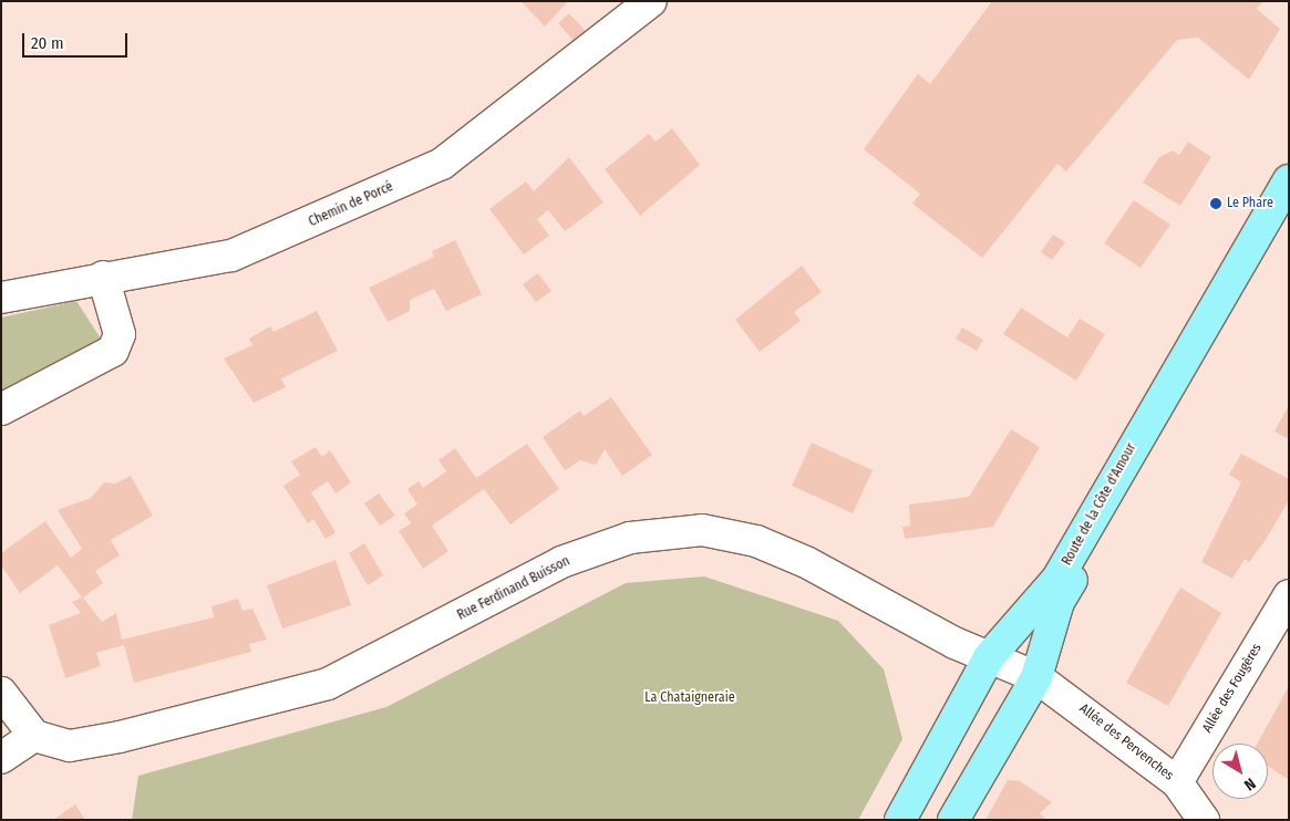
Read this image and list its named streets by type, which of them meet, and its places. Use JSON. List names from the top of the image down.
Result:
{
  "streets": {
    "main road": ["Route de la Côte d'Amour"],
    "street": [
      "Chemin de Porcé",
      "Rue Ferdinand Buisson",
      "Allée des Fougères",
      "Allée des Pervenches"
    ]
  },
  "crossings": [
    ["Route de la Côte d'Amour", "Rue Ferdinand Buisson"],
    ["Route de la Côte d'Amour", "Allée des Pervenches"],
    ["Rue Ferdinand Buisson", "Allée des Pervenches"],
    ["Allée des Fougères", "Allée des Pervenches"]
  ],
  "parks": ["La Chataigneraie"],
  "places": ["Le Phare"],
  "scale_bar": "20 m",
  "north": "bottom right"
}
